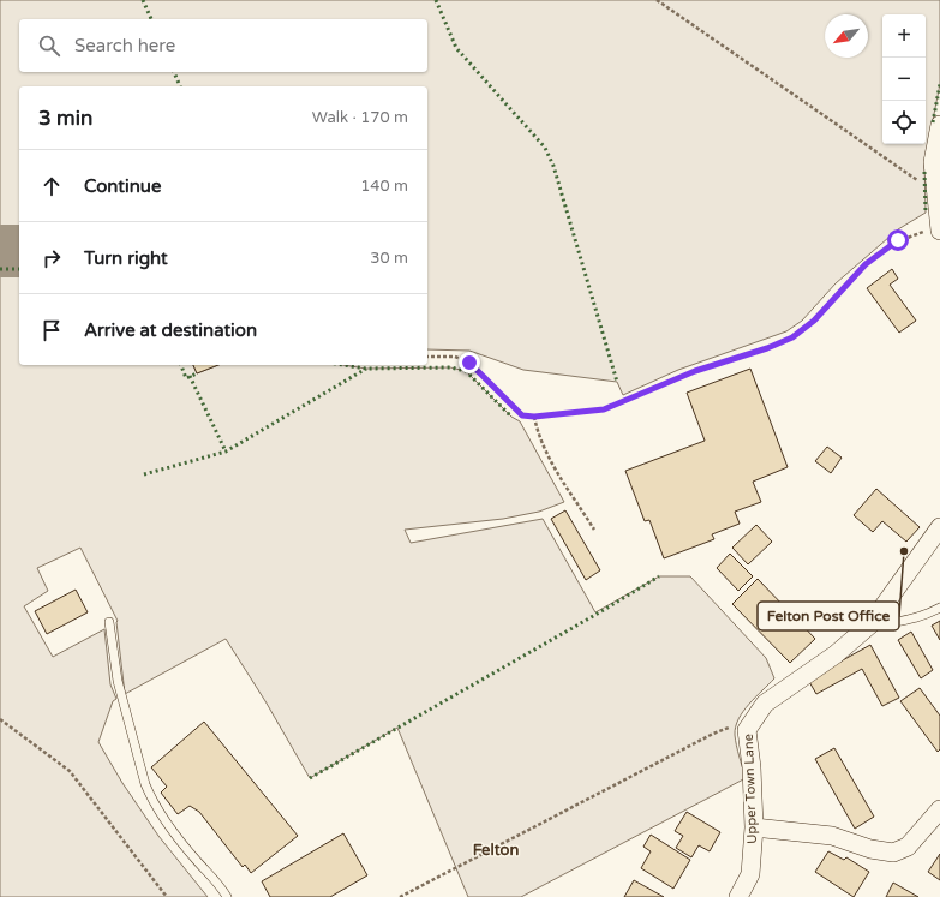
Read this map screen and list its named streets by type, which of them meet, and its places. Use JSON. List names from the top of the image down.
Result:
{
  "streets": {
    "street": ["Upper Town Lane"]
  },
  "districts": ["Felton"],
  "places": ["Felton Post Office"],
  "north": "bottom left",
  "page": {
    "map_buttons": ["+", "−"],
    "search": "Search here",
    "heading": ["3 min", "Walk · 170 m"],
    "list": [
      ["Continue", "140 m"],
      ["Turn right", "30 m"],
      "Arrive at destination"
    ]
  }
}
